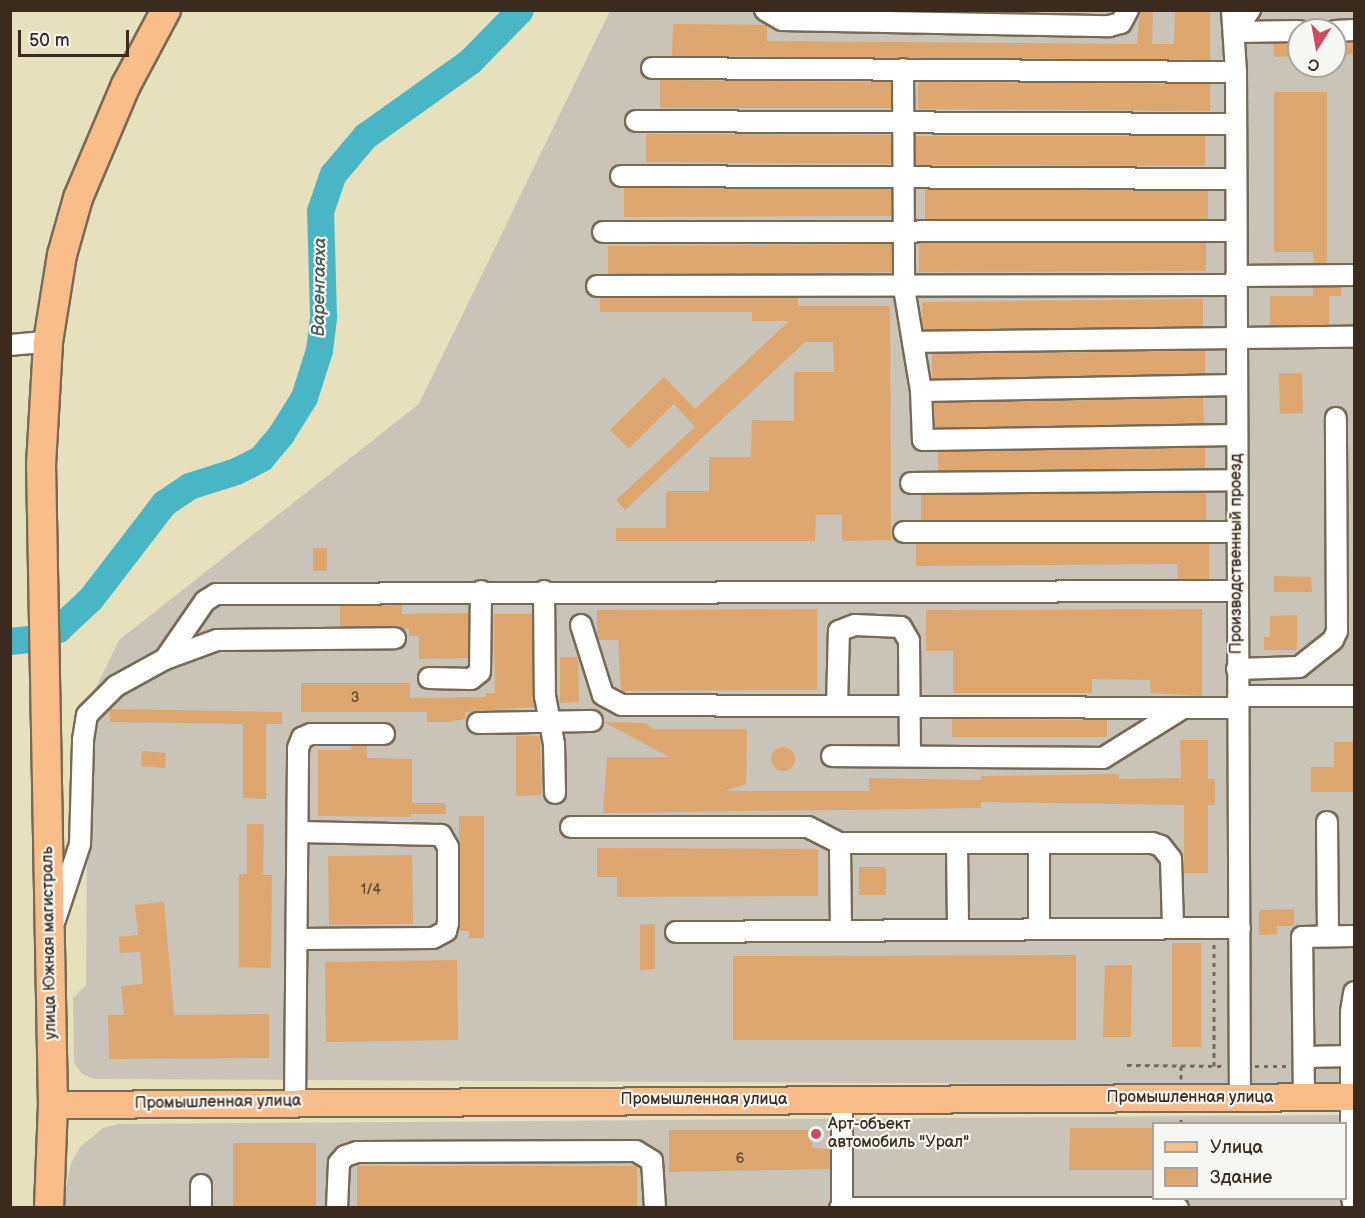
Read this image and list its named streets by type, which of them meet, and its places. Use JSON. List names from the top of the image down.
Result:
{
  "streets": {
    "highway": ["улица Южная магистраль"],
    "main road": ["Промышленная улица"],
    "street": ["Производственный проезд"]
  },
  "crossings": [
    ["Производственный проезд", "Промышленная улица"],
    ["улица Южная магистраль", "Промышленная улица"]
  ],
  "water": ["Варенгаяха"],
  "places": ["Арт-объект автомобиль \"Урал\""],
  "house_numbers": ["3", "1/4", "6"],
  "legend": ["Улица", "Здание"],
  "scale_bar": "50 m",
  "north": "bottom"
}
